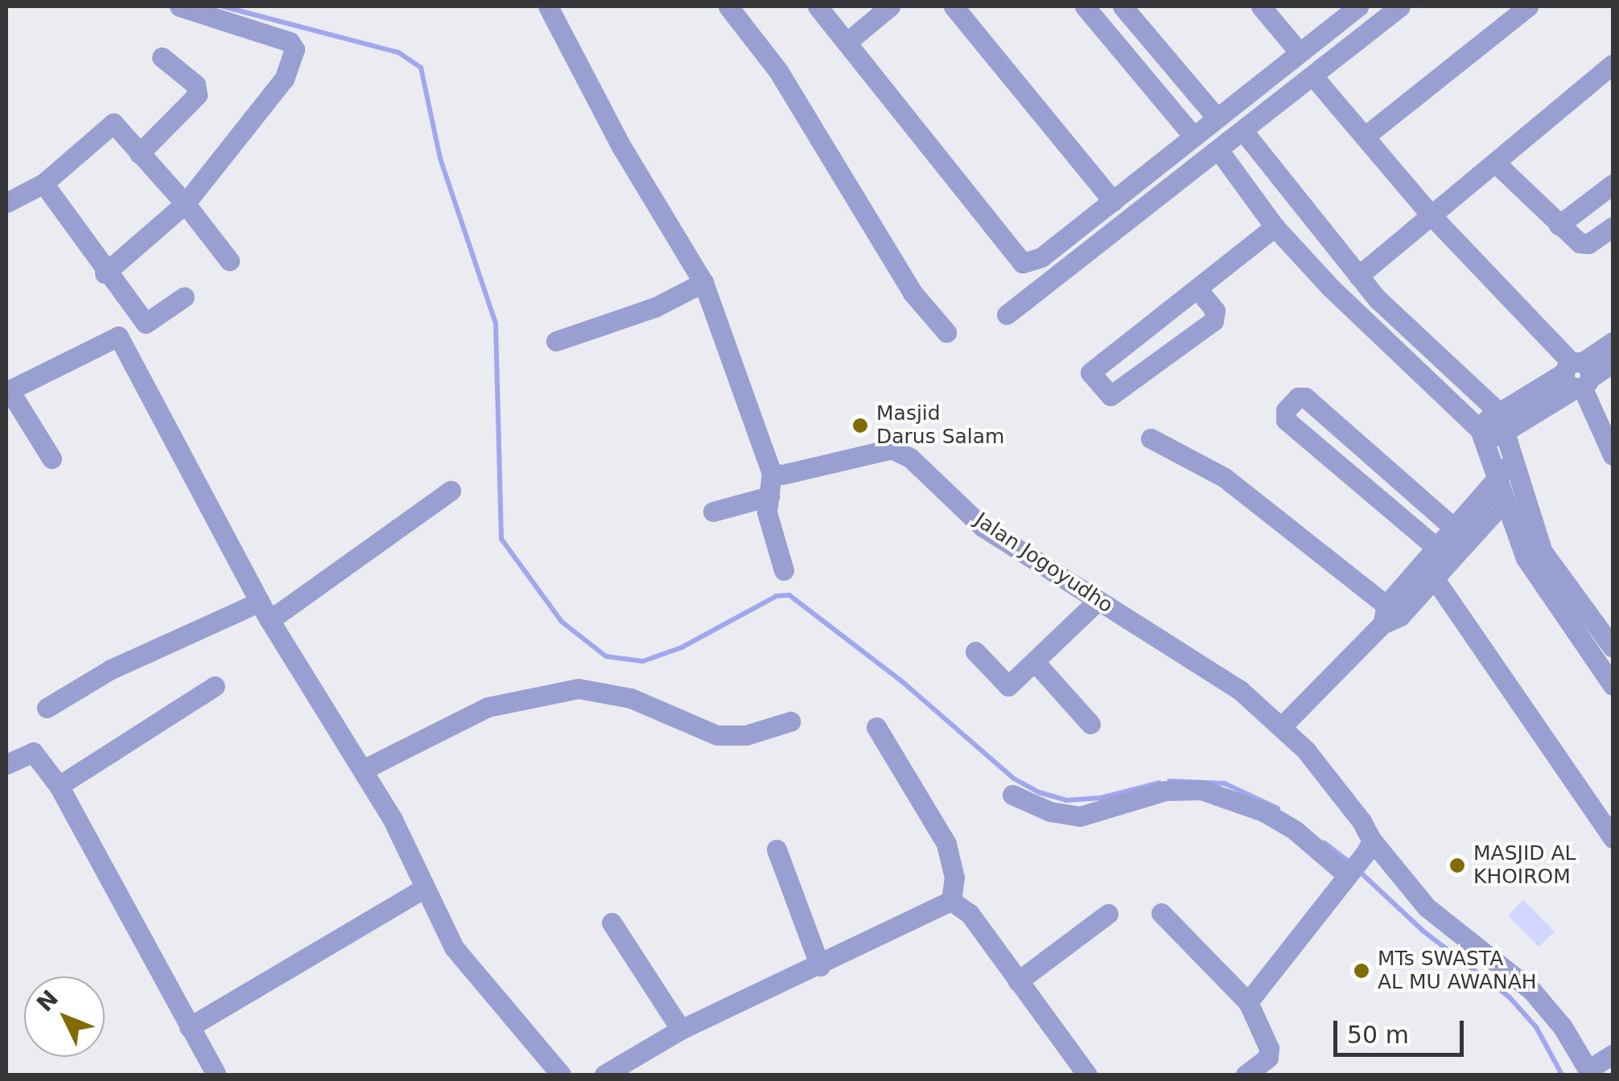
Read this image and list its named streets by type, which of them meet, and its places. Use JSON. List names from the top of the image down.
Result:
{
  "streets": {
    "street": ["Jalan Jogoyudho"]
  },
  "places": ["Masjid Darus Salam", "MASJID AL KHOIROM", "MTs SWASTA AL MU AWANAH"],
  "scale_bar": "50 m",
  "north": "top left"
}
